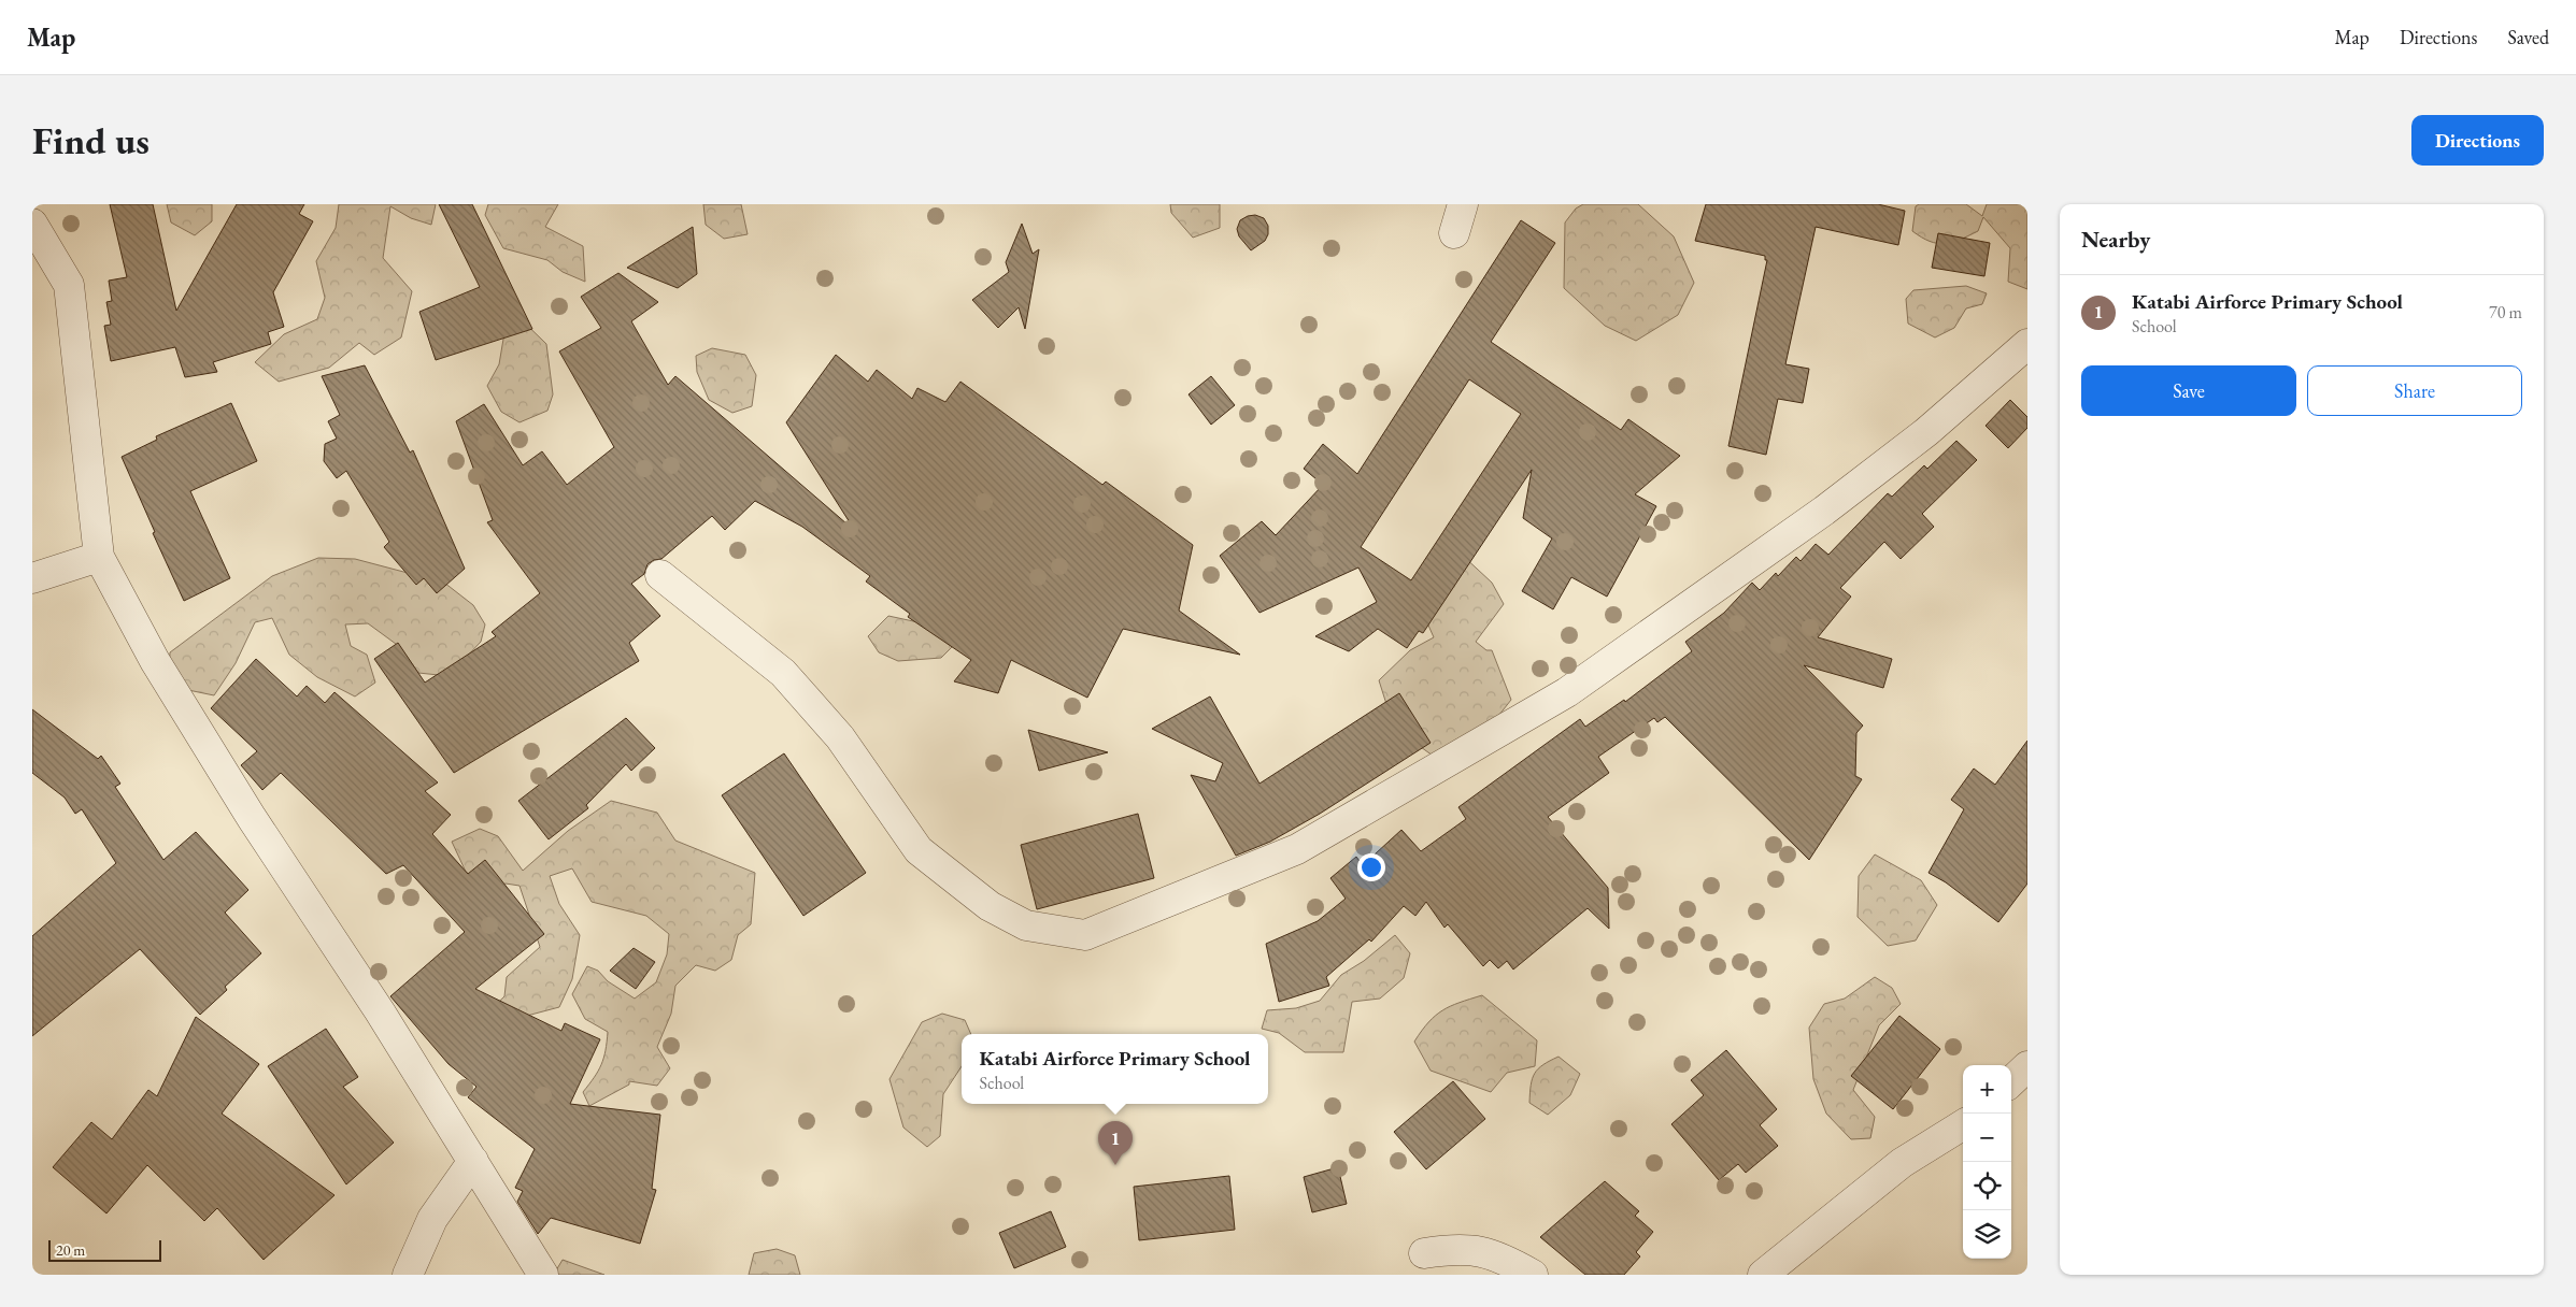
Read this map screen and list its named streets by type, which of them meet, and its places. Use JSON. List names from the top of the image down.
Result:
{
  "scale_bar": "20 m",
  "page": {
    "header": "Map",
    "nav": ["Map", "Directions", "Saved"],
    "buttons": [
      "Directions",
      ["Save", "Share"]
    ],
    "title": "Find us",
    "heading": "Nearby",
    "list": [
      {
        "mark": "1",
        "name": "Katabi Airforce Primary School",
        "note": "School",
        "value": "70 m"
      }
    ],
    "popup": ["Katabi Airforce Primary School", "School"],
    "map_buttons": ["+", "−"],
    "pins": "1",
    "scale": "20 m"
  }
}
